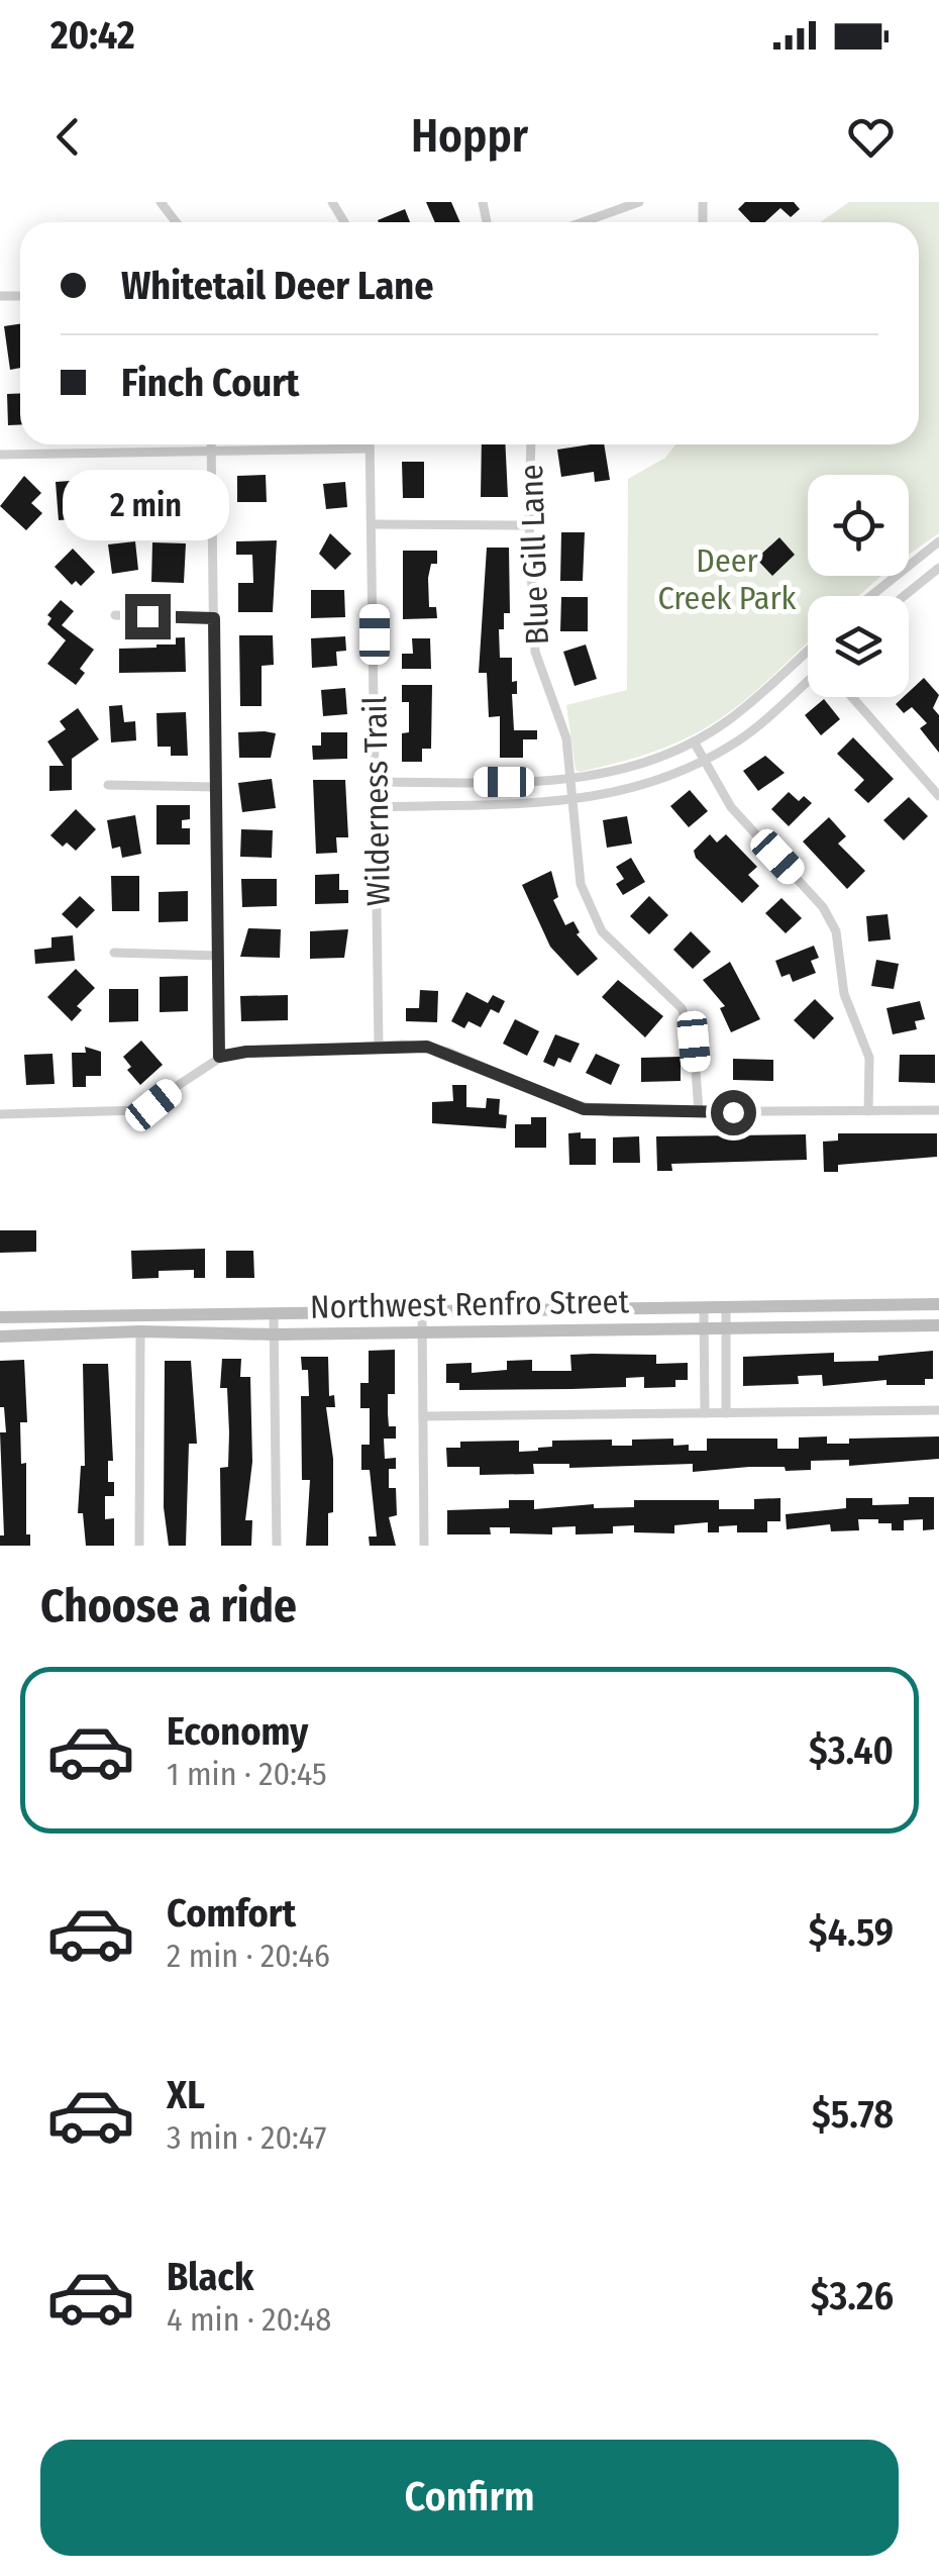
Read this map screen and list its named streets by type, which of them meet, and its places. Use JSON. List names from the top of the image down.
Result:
{
  "streets": {
    "main road": ["Northwest Renfro Street"],
    "street": ["Blue Gill Lane", "Wilderness Trail"]
  },
  "parks": ["Deer Creek Park"],
  "page": {
    "status": "20:42",
    "header": "Hoppr",
    "banner": ["Whitetail Deer Lane", "Finch Court"],
    "bubble": "2 min",
    "heading": "Choose a ride",
    "list": [
      {
        "name": "Economy",
        "note": "1 min · 20:45",
        "value": "$3.40"
      },
      {
        "name": "Comfort",
        "note": "2 min · 20:46",
        "value": "$4.59"
      },
      {
        "name": "XL",
        "note": "3 min · 20:47",
        "value": "$5.78"
      },
      {
        "name": "Black",
        "note": "4 min · 20:48",
        "value": "$3.26"
      }
    ],
    "buttons": "Confirm"
  }
}
